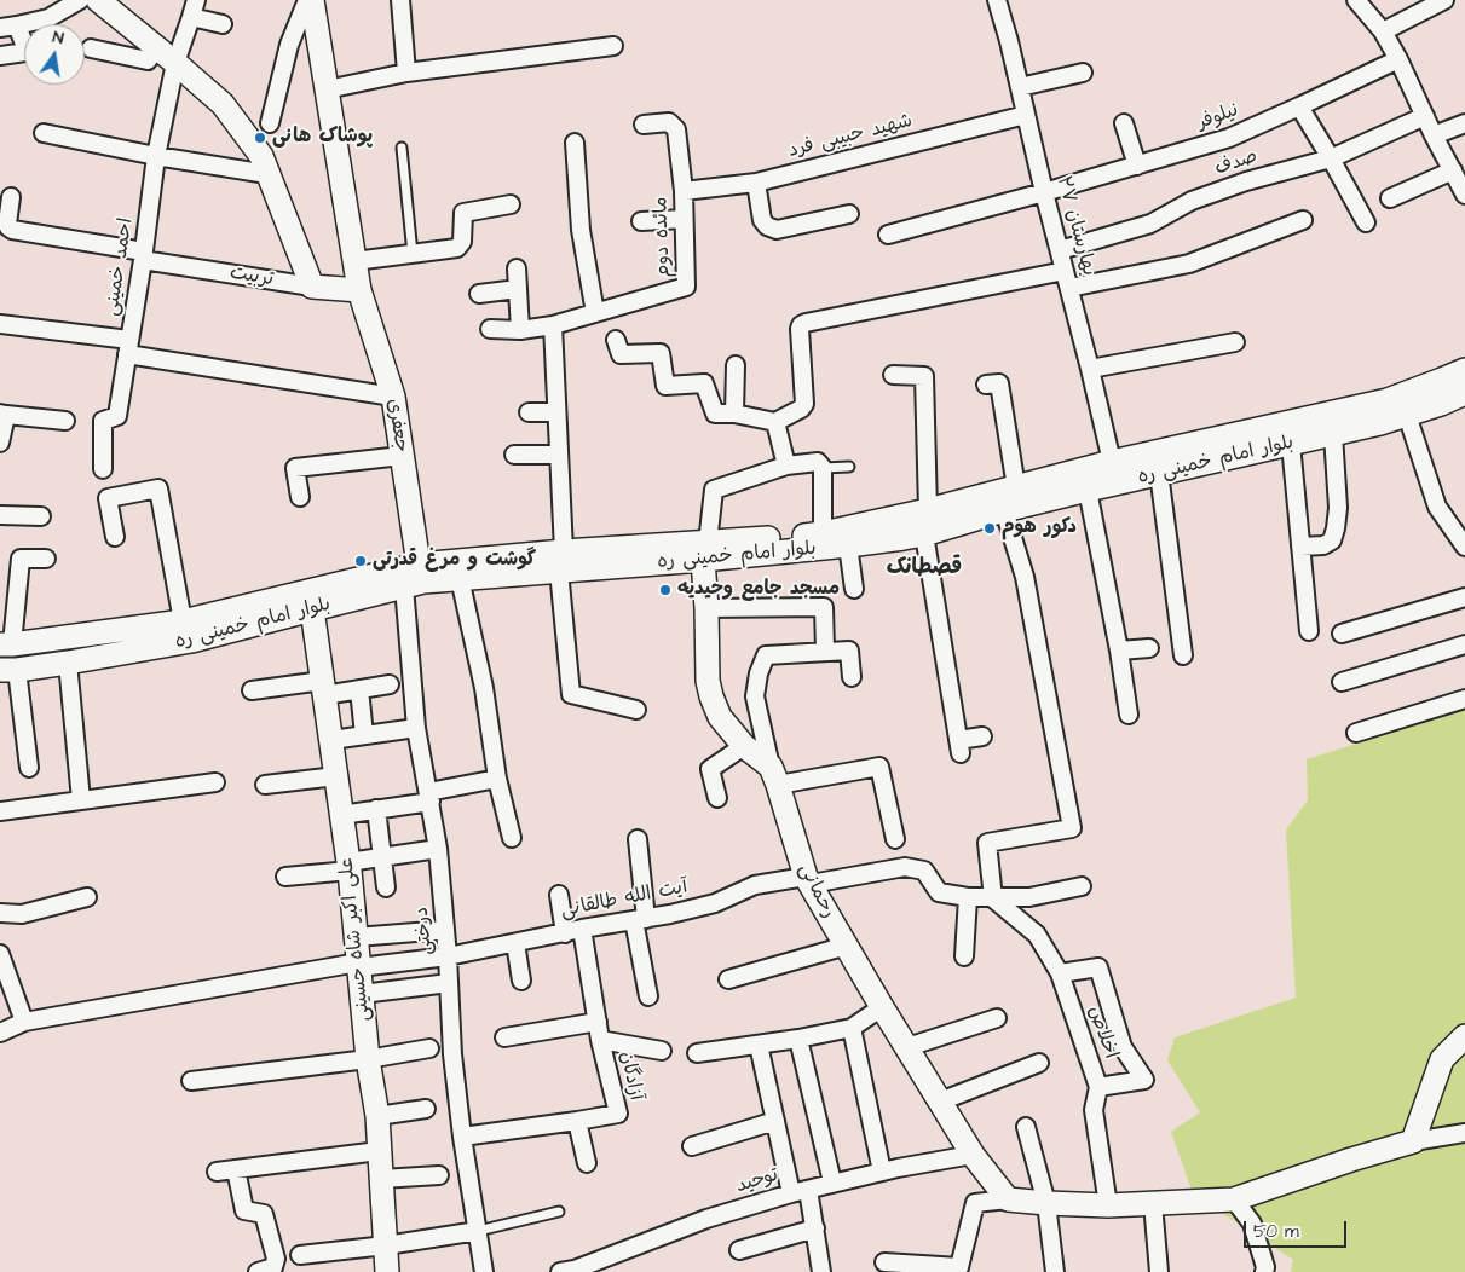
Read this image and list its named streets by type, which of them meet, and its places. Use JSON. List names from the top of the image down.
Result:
{
  "streets": {
    "street": [
      "نیلوفر",
      "شهید حبیبی فرد",
      "صدف",
      "بهارستان ۲۷",
      "مائده دوم",
      "احمد خمینی",
      "تربیت",
      "جعفری",
      "بلوار امام خمینی ره",
      "رحمانی",
      "آیت الله طالقانی",
      "درختی",
      "علی اکبر شاه حسینی",
      "اخلاص",
      "آزادگان",
      "توحید"
    ]
  },
  "crossings": [
    ["نیلوفر", "بهارستان ۲۷"],
    ["شهید حبیبی فرد", "بهارستان ۲۷"],
    ["شهید حبیبی فرد", "مائده دوم"],
    ["صدف", "بهارستان ۲۷"],
    ["بهارستان ۲۷", "بلوار امام خمینی ره"],
    ["احمد خمینی", "تربیت"],
    ["تربیت", "جعفری"],
    ["جعفری", "بلوار امام خمینی ره"],
    ["بلوار امام خمینی ره", "درختی"],
    ["بلوار امام خمینی ره", "علی اکبر شاه حسینی"],
    ["رحمانی", "آیت الله طالقانی"],
    ["رحمانی", "توحید"],
    ["آیت الله طالقانی", "درختی"],
    ["آیت الله طالقانی", "علی اکبر شاه حسینی"],
    ["آیت الله طالقانی", "آزادگان"],
    ["درختی", "آزادگان"]
  ],
  "districts": ["قصطانک"],
  "places": [
    "پوشاک هانی",
    "دکور هوم",
    "گوشت و مرغ قدرتی",
    "مسجد جامع وحیدیه"
  ],
  "scale_bar": "50 m",
  "north": "top"
}
